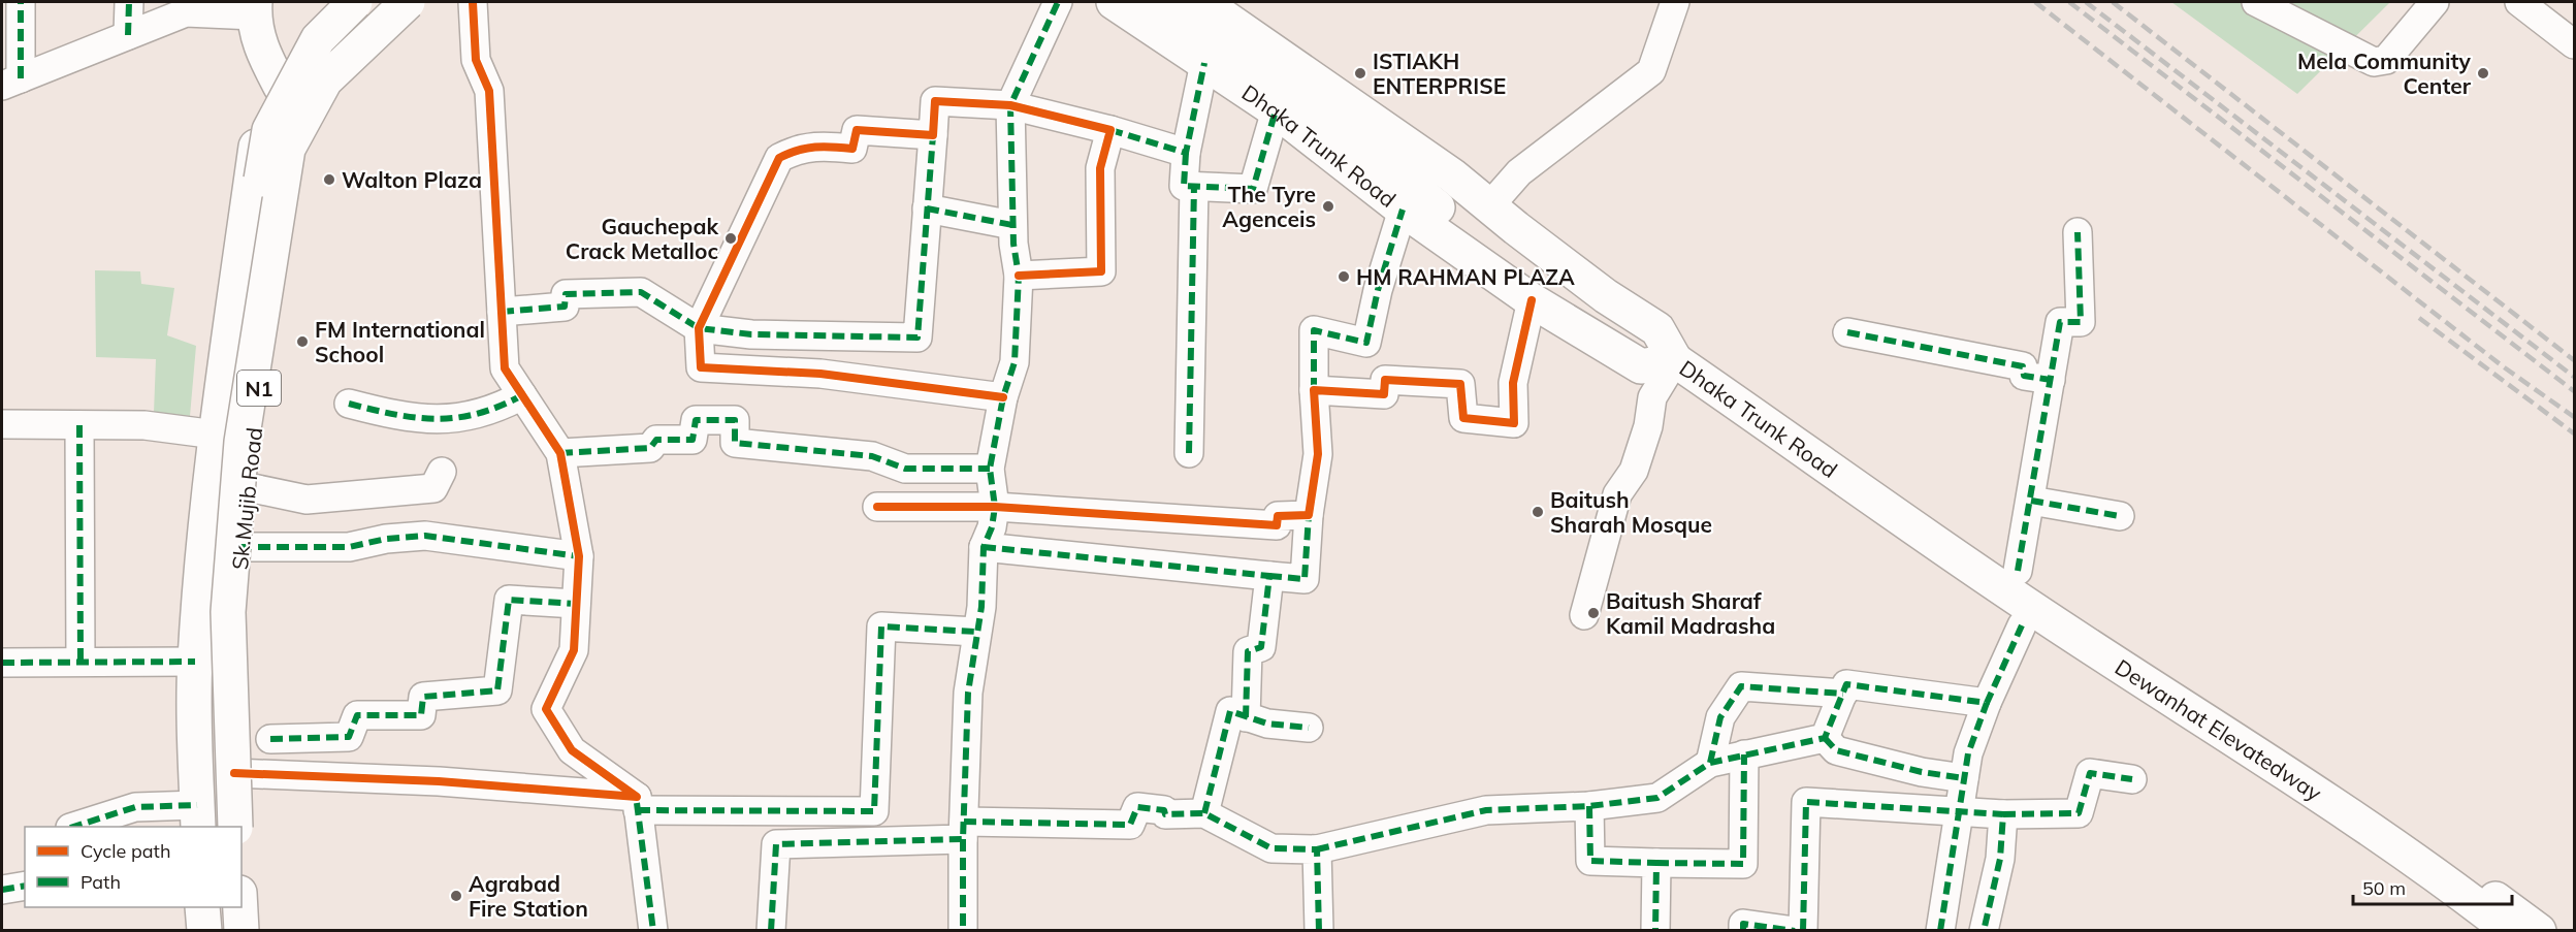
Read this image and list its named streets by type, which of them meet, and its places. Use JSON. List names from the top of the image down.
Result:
{
  "streets": {
    "main road": [
      "Dhaka Trunk Road",
      "N1",
      "Sk.Mujib Road",
      "Dewanhat Elevatedway"
    ]
  },
  "crossings": [
    ["Dhaka Trunk Road", "Dewanhat Elevatedway"]
  ],
  "places": [
    "ISTIAKH ENTERPRISE",
    "Mela Community Center",
    "Walton Plaza",
    "The Tyre Agenceis",
    "Gauchepak Crack Metalloc",
    "HM RAHMAN PLAZA",
    "FM International School",
    "Baitush Sharah Mosque",
    "Baitush Sharaf Kamil Madrasha",
    "Agrabad Fire Station"
  ],
  "legend": ["Cycle path", "Path"],
  "scale_bar": "50 m"
}
